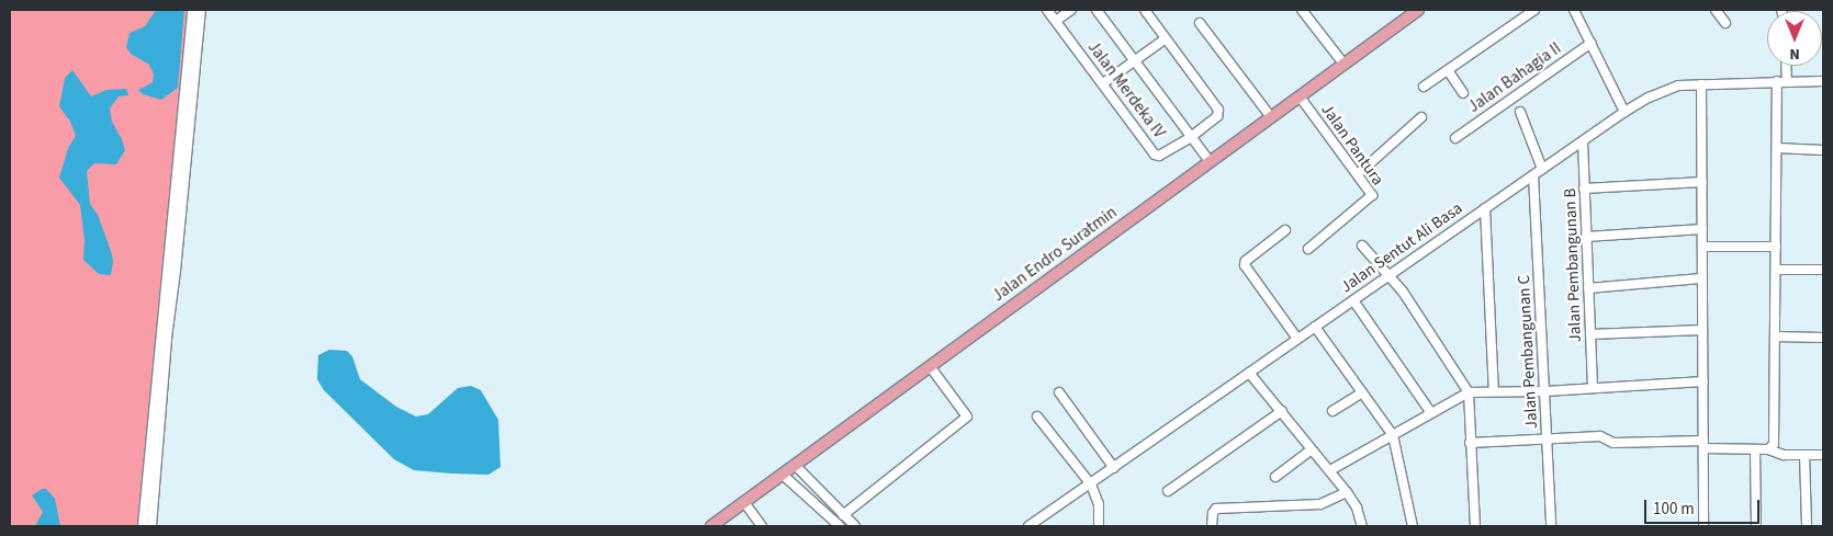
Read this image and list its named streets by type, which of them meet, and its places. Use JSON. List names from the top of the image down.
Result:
{
  "streets": {
    "main road": ["Jalan Endro Suratmin"],
    "street": [
      "Jalan Bahagia II",
      "Jalan Merdeka IV",
      "Jalan Pantura",
      "Jalan Sentut Ali Basa",
      "Jalan Pembangunan B",
      "Jalan Pembangunan C"
    ]
  },
  "crossings": [
    ["Jalan Pantura", "Jalan Endro Suratmin"],
    ["Jalan Sentut Ali Basa", "Jalan Pembangunan B"],
    ["Jalan Sentut Ali Basa", "Jalan Pembangunan C"]
  ],
  "scale_bar": "100 m",
  "north": "bottom"
}
